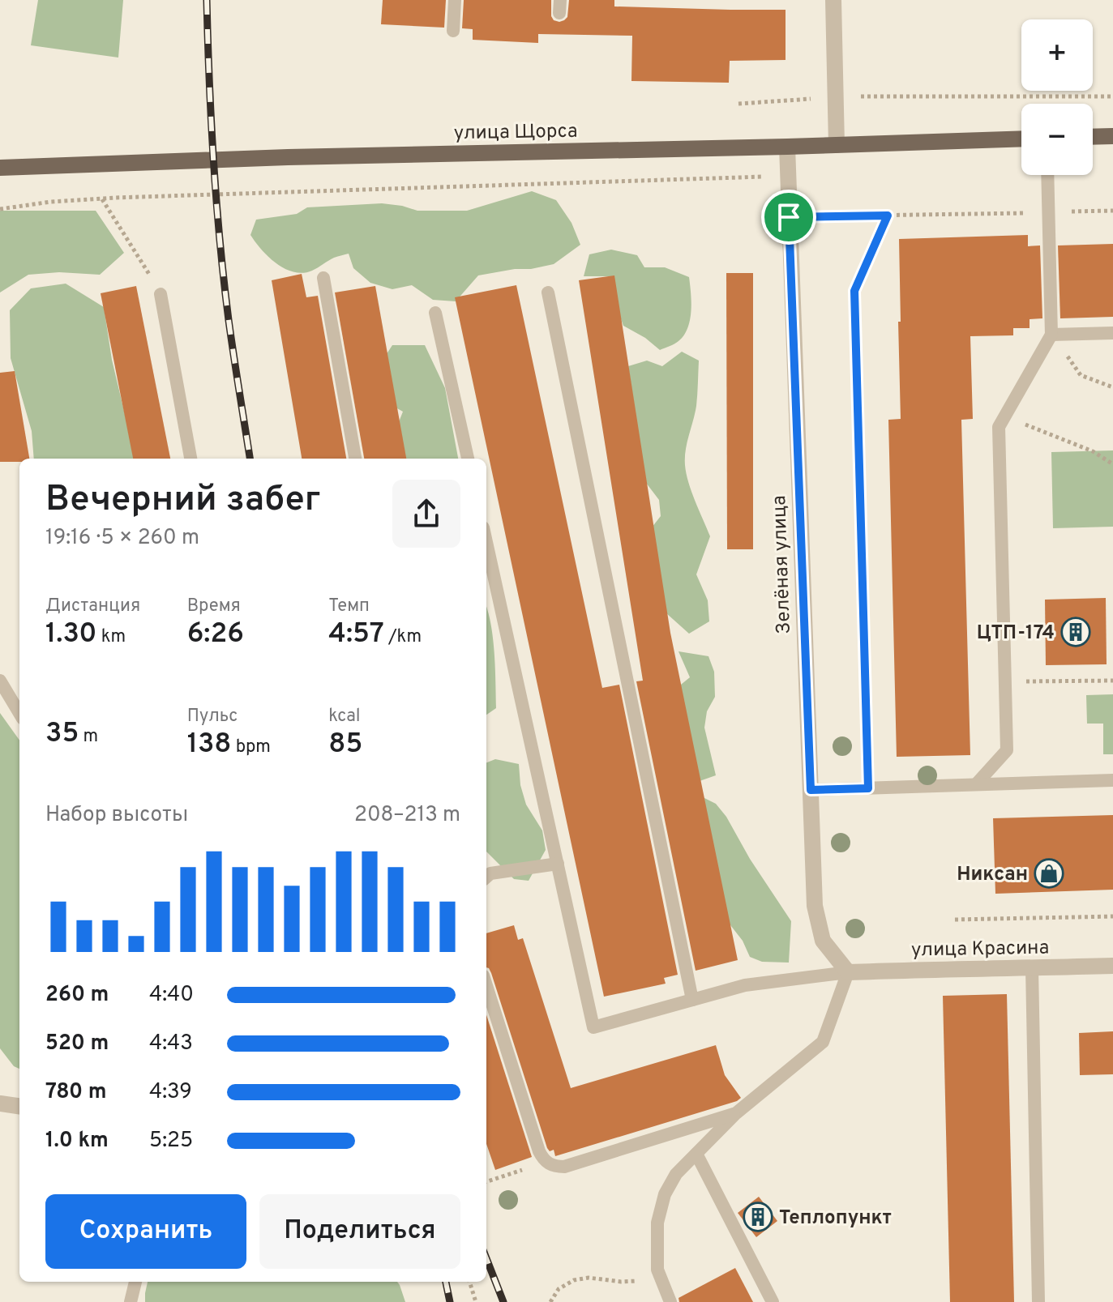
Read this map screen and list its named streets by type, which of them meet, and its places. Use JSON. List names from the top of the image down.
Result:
{
  "streets": {
    "main road": ["улица Щорса"],
    "street": ["Зелёная улица", "улица Красина"]
  },
  "crossings": [
    ["улица Щорса", "Зелёная улица"],
    ["Зелёная улица", "улица Красина"]
  ],
  "places": {
    "building": ["ЦТП-174", "Теплопункт"],
    "shop": ["Никсан"]
  },
  "page": {
    "map_buttons": ["+", "−"],
    "heading": ["Вечерний забег", "19:16 · 5 × 260 m"],
    "stats": [
      ["Дистанция", "1.30 km"],
      ["Время", "6:26"],
      ["Темп", "4:57 /km"],
      ["35 m"],
      ["Пульс", "138 bpm"],
      ["kcal", "85"]
    ],
    "chart": ["Набор высоты", "208–213 m"],
    "list": [
      {
        "name": "260 m",
        "note": "4:40"
      },
      {
        "name": "520 m",
        "note": "4:43"
      },
      {
        "name": "780 m",
        "note": "4:39"
      },
      {
        "name": "1.0 km",
        "note": "5:25"
      }
    ],
    "buttons": ["Сохранить", "Поделиться"]
  }
}
